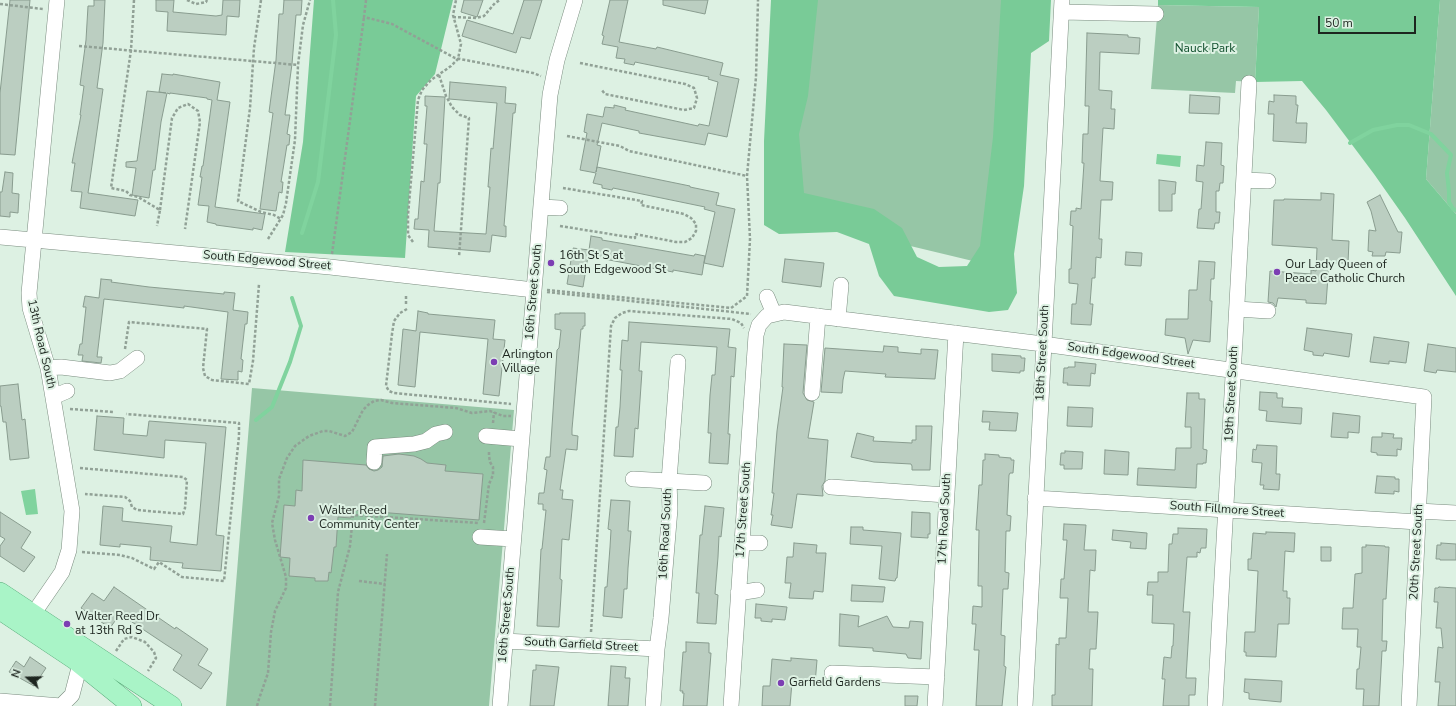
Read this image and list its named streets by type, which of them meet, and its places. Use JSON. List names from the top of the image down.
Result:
{
  "streets": {
    "street": [
      "South Edgewood Street",
      "16th Street South",
      "13th Road South",
      "18th Street South",
      "19th Street South",
      "17th Street South",
      "South Fillmore Street",
      "17th Road South",
      "16th Road South",
      "20th Street South",
      "South Garfield Street"
    ]
  },
  "crossings": [
    ["South Edgewood Street", "16th Street South"],
    ["South Edgewood Street", "13th Road South"],
    ["South Edgewood Street", "18th Street South"],
    ["South Edgewood Street", "19th Street South"],
    ["South Edgewood Street", "17th Street South"],
    ["South Edgewood Street", "17th Road South"],
    ["South Edgewood Street", "20th Street South"],
    ["16th Street South", "South Garfield Street"],
    ["18th Street South", "South Fillmore Street"],
    ["19th Street South", "South Fillmore Street"],
    ["South Fillmore Street", "20th Street South"],
    ["16th Road South", "South Garfield Street"]
  ],
  "parks": ["Nauck Park"],
  "places": [
    "16th St S at South Edgewood St",
    "Our Lady Queen of Peace Catholic Church",
    "Arlington Village",
    "Walter Reed Community Center",
    "Walter Reed Dr at 13th Rd S",
    "Garfield Gardens"
  ],
  "scale_bar": "50 m",
  "north": "left"
}
